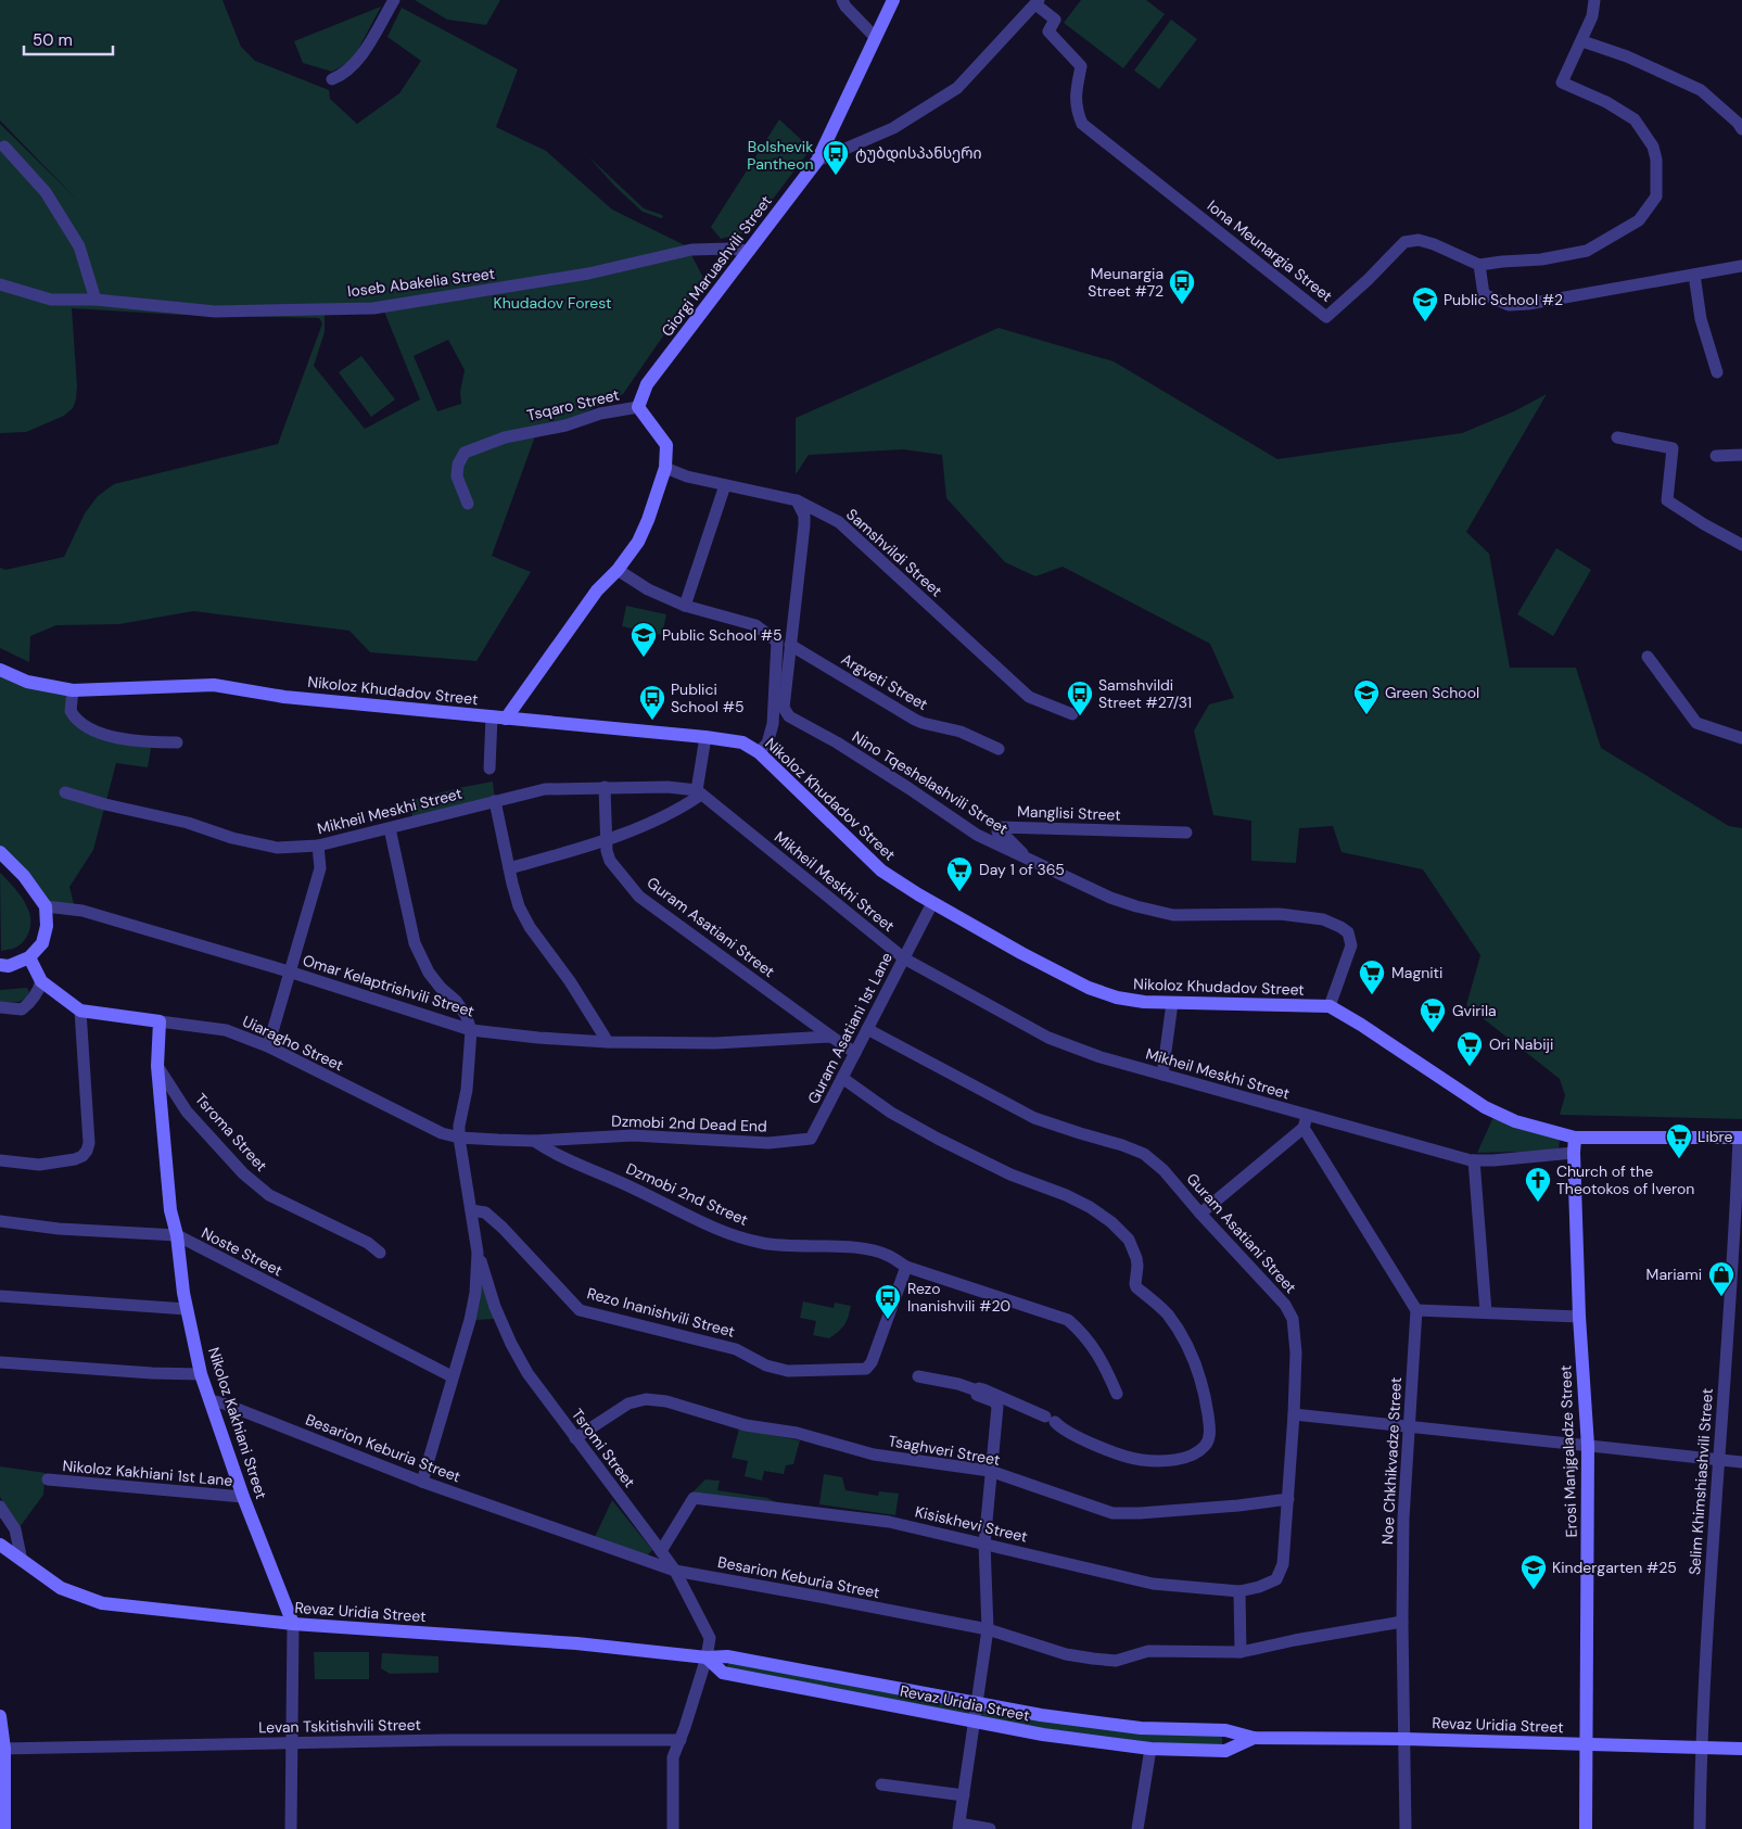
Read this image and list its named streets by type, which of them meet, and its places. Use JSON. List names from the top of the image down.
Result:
{
  "streets": {
    "street": [
      "Iona Meunargia Street",
      "Giorgi Maruashvili Street",
      "Ioseb Abakelia Street",
      "Tsqaro Street",
      "Samshvildi Street",
      "Argveti Street",
      "Nikoloz Khudadov Street",
      "Nino Tqeshelashvili Street",
      "Mikheil Meskhi Street",
      "Manglisi Street",
      "Guram Asatiani Street",
      "Omar Kelaptrishvili Street",
      "Guram Asatiani 1st Lane",
      "Uiaragho Street",
      "Dzmobi 2nd Dead End",
      "Tsroma Street",
      "Dzmobi 2nd Street",
      "Noste Street",
      "Rezo Inanishvili Street",
      "Nikoloz Kakhiani Street",
      "Besarion Keburia Street",
      "Tsromi Street",
      "Tsaghveri Street",
      "Erosi Manjgaladze Street",
      "Noe Chkhikvadze Street",
      "Nikoloz Kakhiani 1st Lane",
      "Selim Khimshiashvili Street",
      "Kisiskhevi Street",
      "Revaz Uridia Street",
      "Levan Tskitishvili Street"
    ]
  },
  "crossings": [
    ["Giorgi Maruashvili Street", "Ioseb Abakelia Street"],
    ["Giorgi Maruashvili Street", "Tsqaro Street"],
    ["Tsqaro Street", "Samshvildi Street"],
    ["Tsqaro Street", "Nikoloz Khudadov Street"],
    ["Samshvildi Street", "Nino Tqeshelashvili Street"],
    ["Argveti Street", "Nino Tqeshelashvili Street"],
    ["Nikoloz Khudadov Street", "Nino Tqeshelashvili Street"],
    ["Nikoloz Khudadov Street", "Guram Asatiani 1st Lane"],
    ["Nikoloz Khudadov Street", "Erosi Manjgaladze Street"],
    ["Nikoloz Khudadov Street", "Selim Khimshiashvili Street"],
    ["Nino Tqeshelashvili Street", "Manglisi Street"],
    ["Mikheil Meskhi Street", "Guram Asatiani Street"],
    ["Mikheil Meskhi Street", "Guram Asatiani 1st Lane"],
    ["Mikheil Meskhi Street", "Erosi Manjgaladze Street"],
    ["Guram Asatiani Street", "Omar Kelaptrishvili Street"],
    ["Guram Asatiani Street", "Guram Asatiani 1st Lane"],
    ["Guram Asatiani Street", "Tsaghveri Street"],
    ["Guram Asatiani Street", "Kisiskhevi Street"],
    ["Guram Asatiani 1st Lane", "Dzmobi 2nd Dead End"],
    ["Uiaragho Street", "Nikoloz Kakhiani Street"],
    ["Dzmobi 2nd Dead End", "Dzmobi 2nd Street"],
    ["Tsroma Street", "Nikoloz Kakhiani Street"],
    ["Dzmobi 2nd Street", "Rezo Inanishvili Street"],
    ["Noste Street", "Nikoloz Kakhiani Street"],
    ["Nikoloz Kakhiani Street", "Besarion Keburia Street"],
    ["Nikoloz Kakhiani Street", "Nikoloz Kakhiani 1st Lane"],
    ["Nikoloz Kakhiani Street", "Revaz Uridia Street"],
    ["Nikoloz Kakhiani Street", "Levan Tskitishvili Street"],
    ["Besarion Keburia Street", "Tsromi Street"],
    ["Besarion Keburia Street", "Noe Chkhikvadze Street"],
    ["Tsromi Street", "Tsaghveri Street"],
    ["Tsromi Street", "Kisiskhevi Street"],
    ["Tsromi Street", "Revaz Uridia Street"],
    ["Tsromi Street", "Levan Tskitishvili Street"],
    ["Erosi Manjgaladze Street", "Revaz Uridia Street"],
    ["Noe Chkhikvadze Street", "Revaz Uridia Street"],
    ["Selim Khimshiashvili Street", "Revaz Uridia Street"]
  ],
  "parks": ["Bolshevik Pantheon", "Khudadov Forest"],
  "places": {
    "bus stop": [
      "ტუბდისპანსერი",
      "Meunargia Street #72",
      "Samshvildi Street #27/31",
      "Publici School #5",
      "Rezo Inanishvili #20"
    ],
    "school or university": [
      "Public School #2",
      "Public School #5",
      "Green School",
      "Kindergarten #25"
    ],
    "supermarket": [
      "Day 1 of 365",
      "Magniti",
      "Gvirila",
      "Ori Nabiji",
      "Libre"
    ],
    "church": ["Church of the Theotokos of Iveron"],
    "shop": ["Mariami"]
  },
  "scale_bar": "50 m"
}
